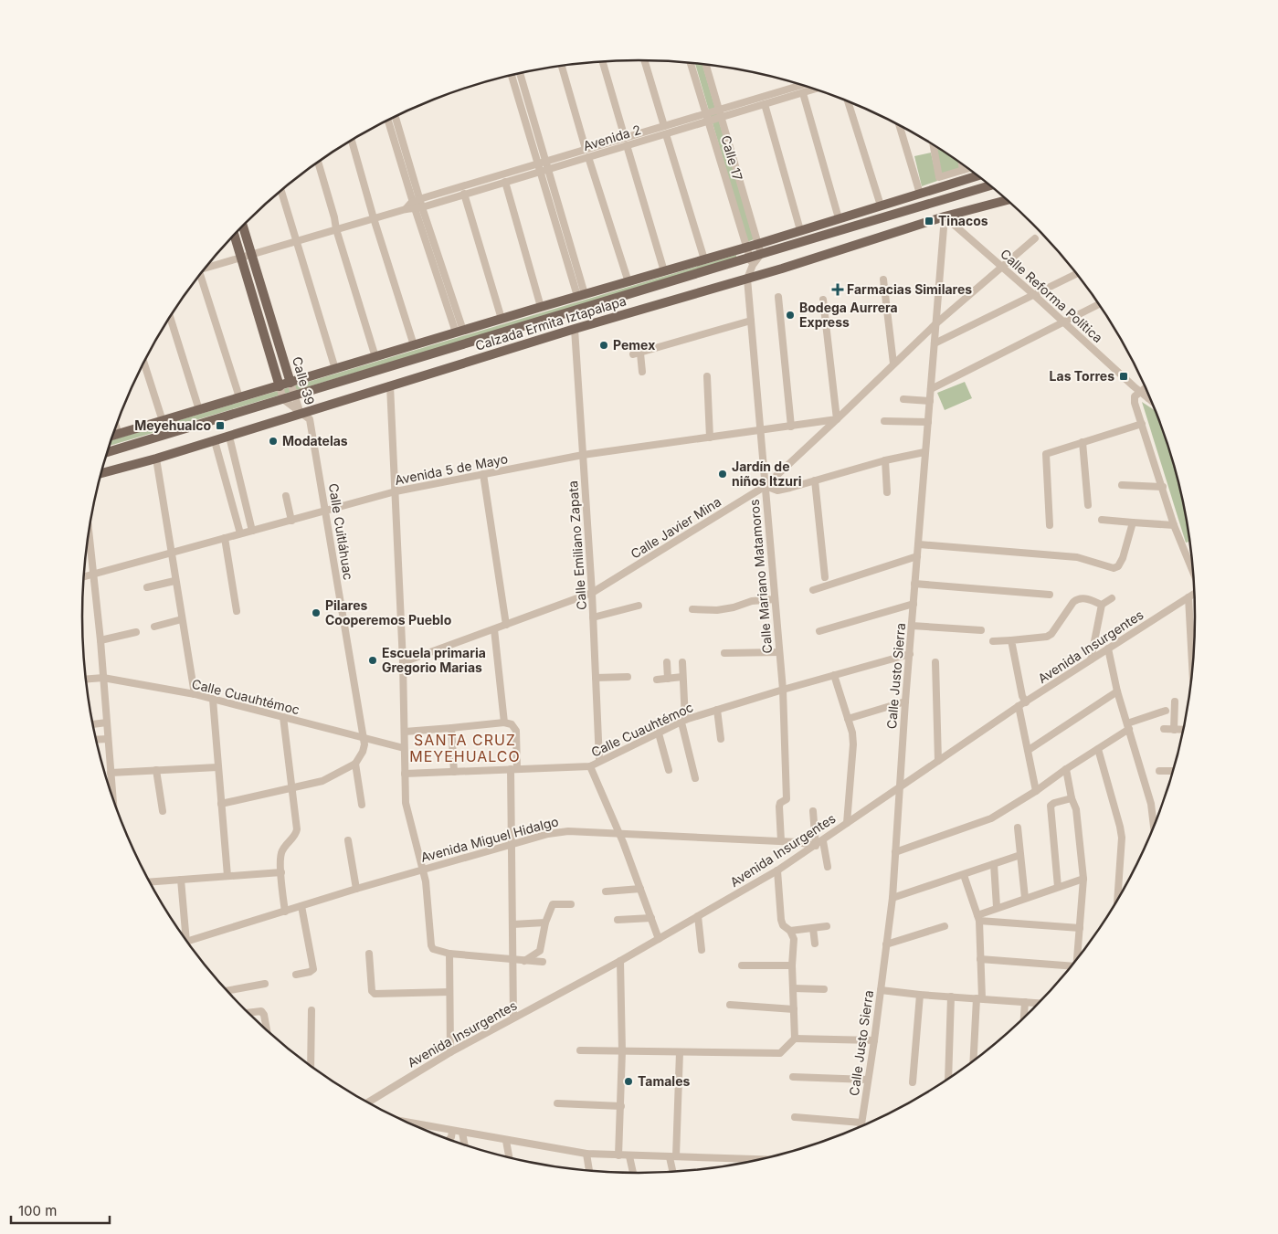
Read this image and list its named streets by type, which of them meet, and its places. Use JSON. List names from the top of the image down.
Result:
{
  "streets": {
    "main road": ["Calzada Ermita Iztapalapa", "Calle 39"],
    "street": [
      "Avenida 2",
      "Calle 17",
      "Calle Reforma Política",
      "Avenida 5 de Mayo",
      "Calle Javier Mina",
      "Calle Cuitláhuac",
      "Calle Emiliano Zapata",
      "Calle Mariano Matamoros",
      "Avenida Insurgentes",
      "Calle Justo Sierra",
      "Calle Cuauhtémoc",
      "Avenida Miguel Hidalgo"
    ]
  },
  "crossings": [
    ["Avenida 2", "Calle 17"],
    ["Avenida 2", "Calle 39"],
    ["Calle 17", "Calzada Ermita Iztapalapa"],
    ["Calle Reforma Política", "Calzada Ermita Iztapalapa"],
    ["Calle Reforma Política", "Calle Javier Mina"],
    ["Calle Reforma Política", "Calle Justo Sierra"],
    ["Calzada Ermita Iztapalapa", "Calle 39"],
    ["Calzada Ermita Iztapalapa", "Calle Cuitláhuac"],
    ["Calzada Ermita Iztapalapa", "Calle Emiliano Zapata"],
    ["Calzada Ermita Iztapalapa", "Calle Mariano Matamoros"],
    ["Calzada Ermita Iztapalapa", "Calle Justo Sierra"],
    ["Calle 39", "Calle Cuitláhuac"],
    ["Avenida 5 de Mayo", "Calle Javier Mina"],
    ["Avenida 5 de Mayo", "Calle Cuitláhuac"],
    ["Avenida 5 de Mayo", "Calle Emiliano Zapata"],
    ["Avenida 5 de Mayo", "Calle Mariano Matamoros"],
    ["Calle Javier Mina", "Calle Emiliano Zapata"],
    ["Calle Javier Mina", "Calle Mariano Matamoros"],
    ["Calle Javier Mina", "Calle Justo Sierra"],
    ["Calle Cuitláhuac", "Calle Cuauhtémoc"],
    ["Calle Emiliano Zapata", "Calle Cuauhtémoc"],
    ["Calle Mariano Matamoros", "Calle Cuauhtémoc"],
    ["Calle Mariano Matamoros", "Avenida Miguel Hidalgo"],
    ["Avenida Insurgentes", "Calle Justo Sierra"],
    ["Avenida Insurgentes", "Avenida Miguel Hidalgo"],
    ["Calle Justo Sierra", "Calle Cuauhtémoc"]
  ],
  "districts": ["SANTA CRUZ MEYEHUALCO"],
  "places": {
    "transit": ["Tinacos", "Las Torres", "Meyehualco"],
    "health": ["Farmacias Similares"],
    "other": [
      "Bodega Aurrera Express",
      "Pemex",
      "Modatelas",
      "Jardín de niños Itzuri",
      "Pilares Cooperemos Pueblo",
      "Escuela primaria Gregorio Marias",
      "Tamales"
    ]
  },
  "scale_bar": "100 m"
}
